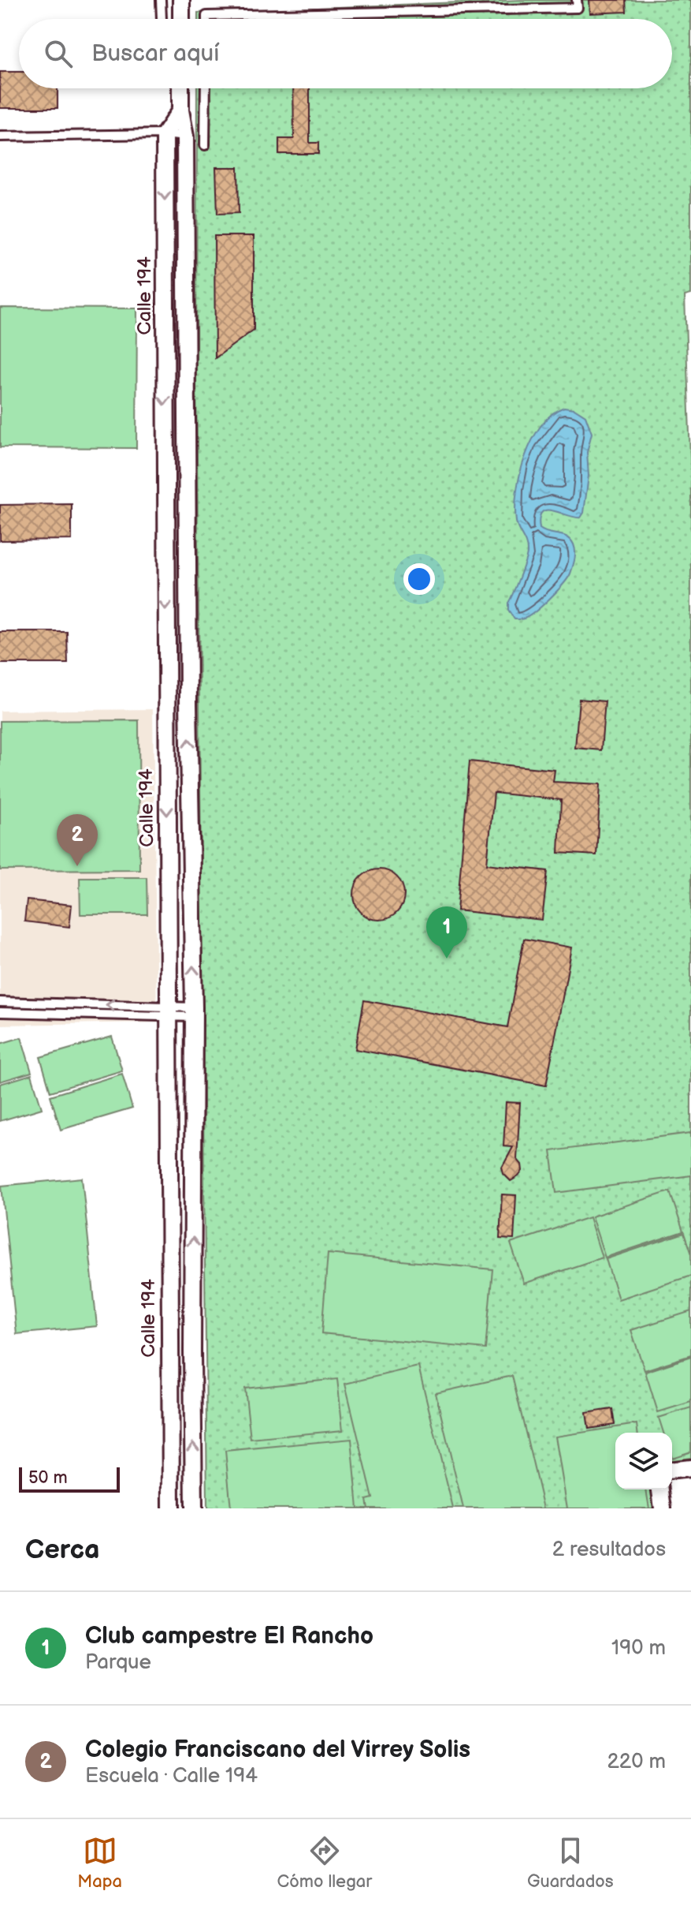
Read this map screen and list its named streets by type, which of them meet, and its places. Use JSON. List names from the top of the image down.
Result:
{
  "streets": {
    "street": ["Calle 194"]
  },
  "scale_bar": "50 m",
  "page": {
    "search": "Buscar aquí",
    "pins": ["2", "1"],
    "scale": "50 m",
    "heading": ["Cerca", "2 resultados"],
    "list": [
      {
        "mark": "1",
        "name": "Club campestre El Rancho",
        "note": "Parque",
        "value": "190 m"
      },
      {
        "mark": "2",
        "name": "Colegio Franciscano del Virrey Solis",
        "note": "Escuela · Calle 194",
        "value": "220 m"
      }
    ],
    "nav": ["Mapa", "Cómo llegar", "Guardados"]
  }
}
